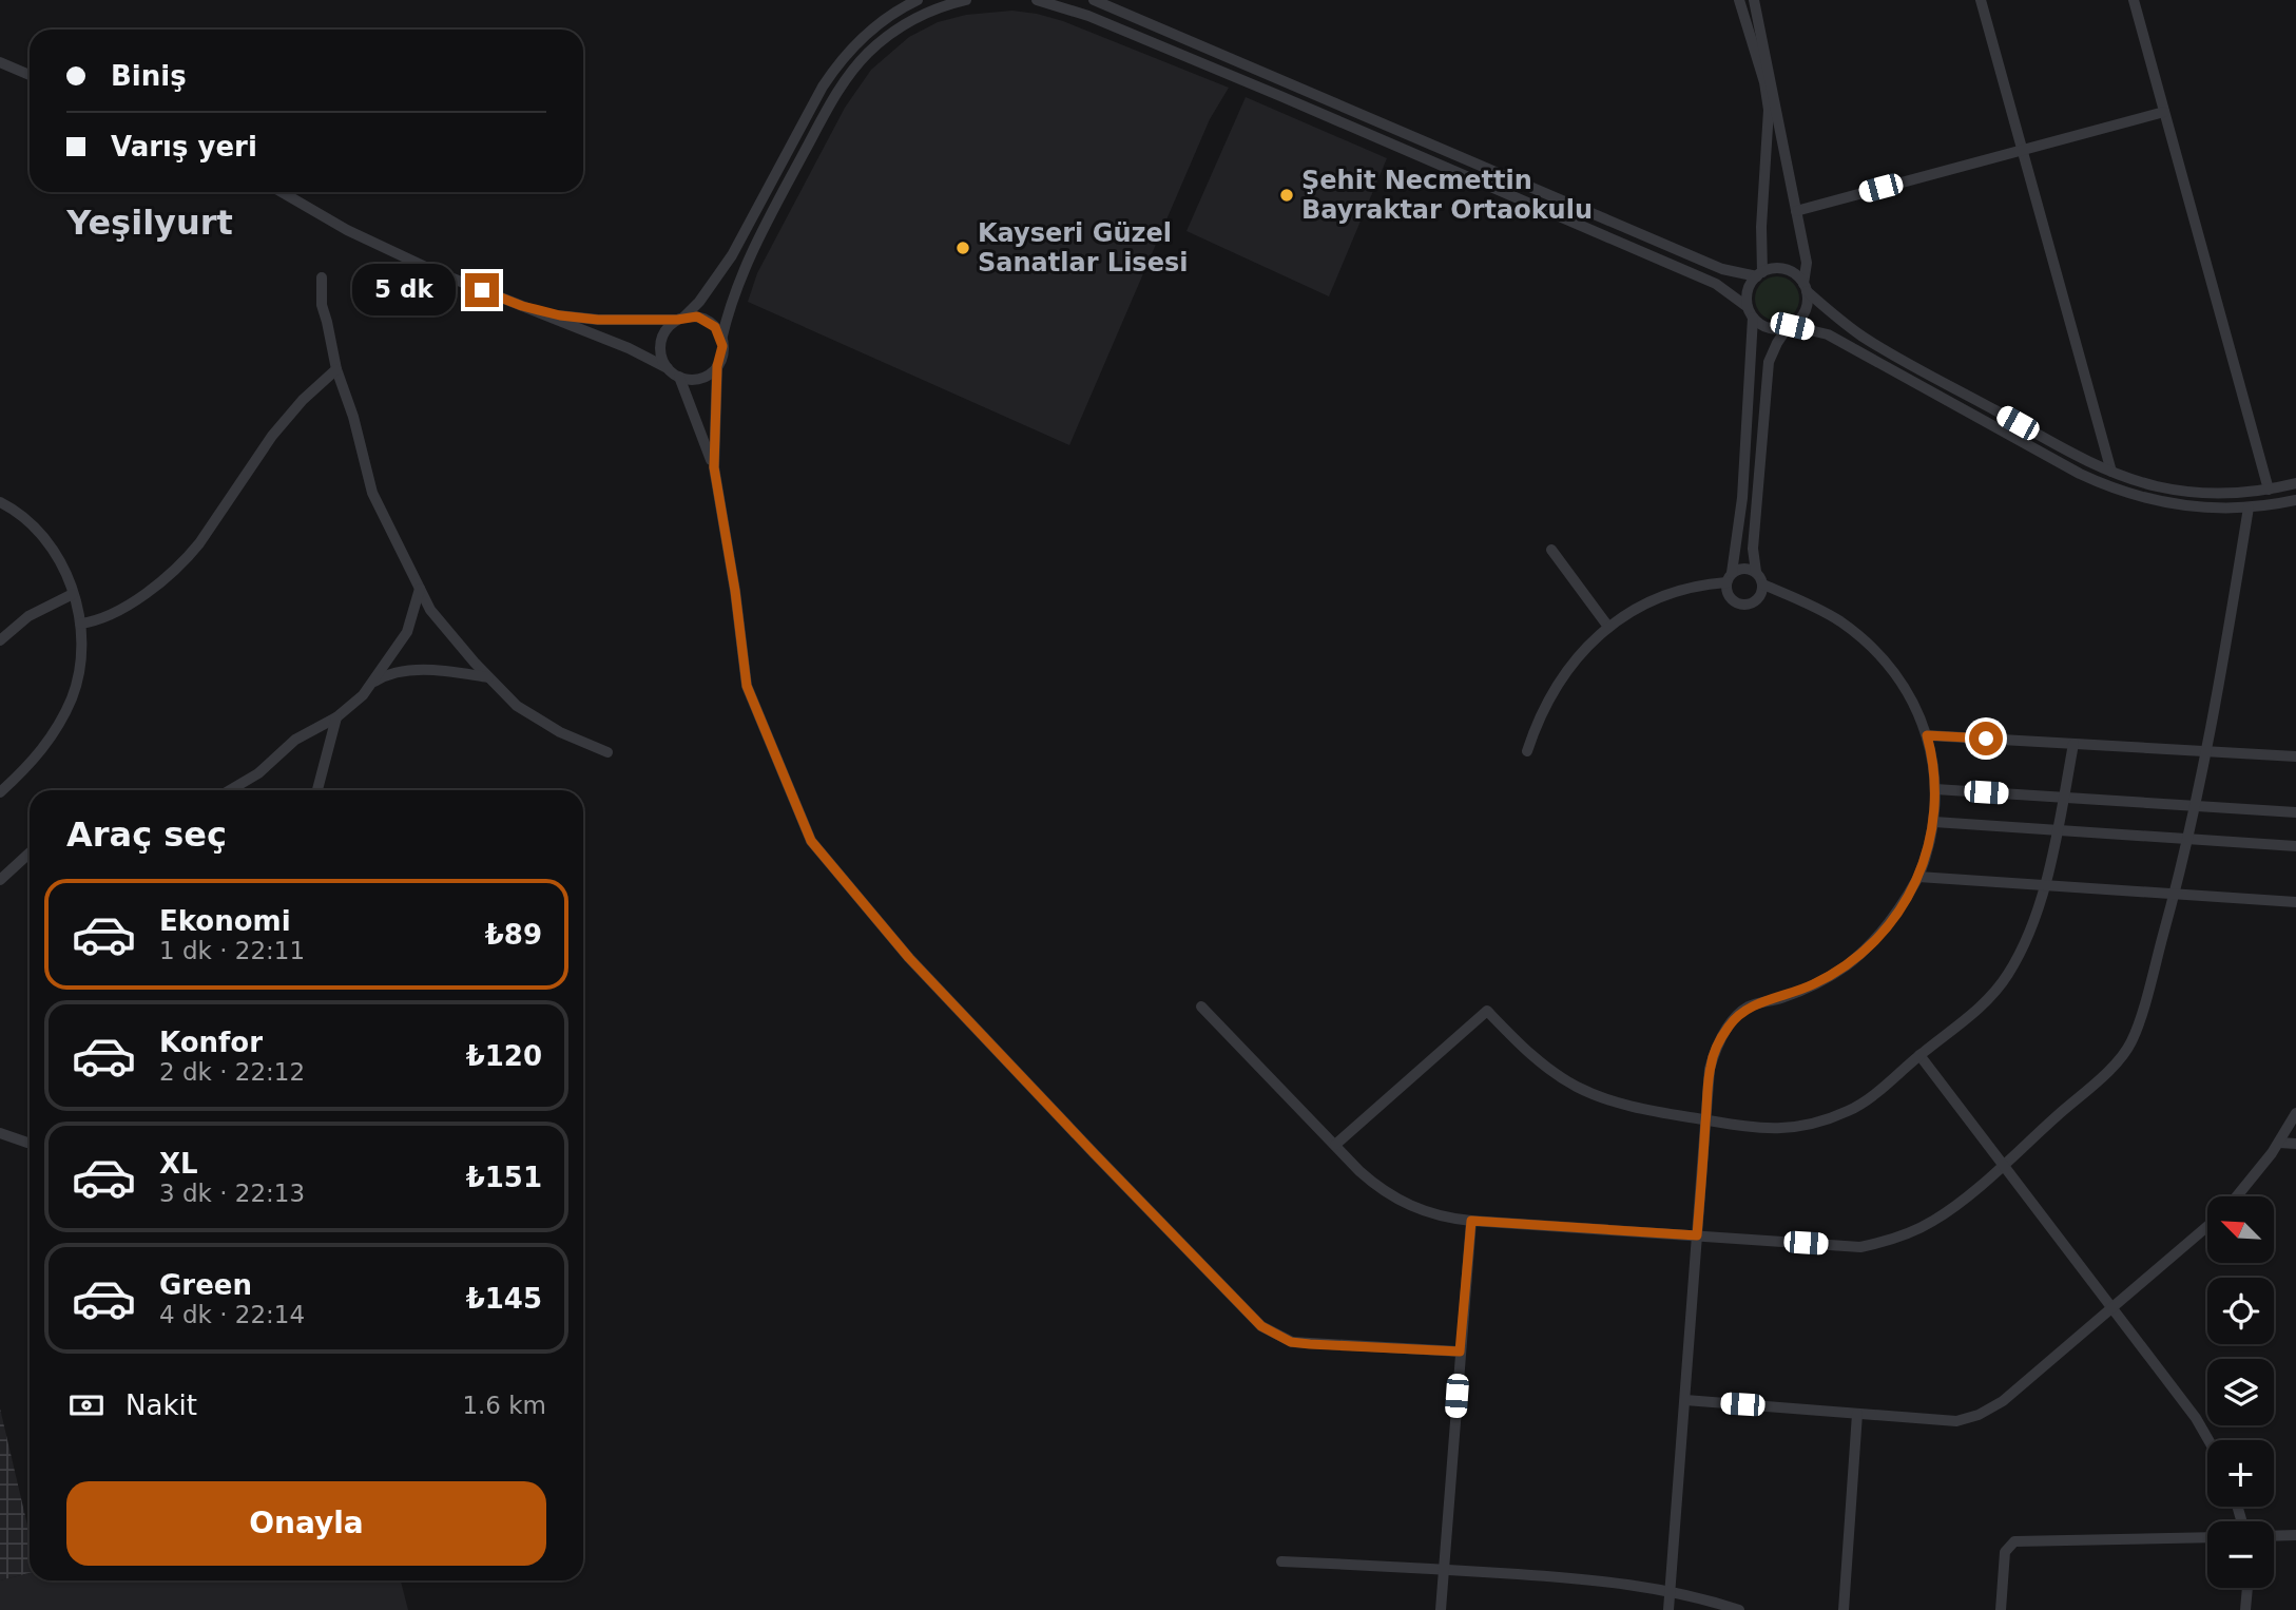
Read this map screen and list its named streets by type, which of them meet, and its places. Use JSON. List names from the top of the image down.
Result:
{
  "districts": ["Yeşilyurt"],
  "places": ["Şehit Necmettin Bayraktar Ortaokulu", "Kayseri Güzel Sanatlar Lisesi"],
  "north": "top left",
  "page": {
    "banner": ["Biniş", "Varış yeri"],
    "bubble": "5 dk",
    "heading": "Araç seç",
    "list": [
      {
        "name": "Ekonomi",
        "note": "1 dk · 22:11",
        "value": "₺89"
      },
      {
        "name": "Konfor",
        "note": "2 dk · 22:12",
        "value": "₺120"
      },
      {
        "name": "XL",
        "note": "3 dk · 22:13",
        "value": "₺151"
      },
      {
        "name": "Green",
        "note": "4 dk · 22:14",
        "value": "₺145"
      }
    ],
    "map_buttons": ["+", "−"],
    "pay": ["Nakit", "1.6 km"],
    "buttons": "Onayla"
  }
}
